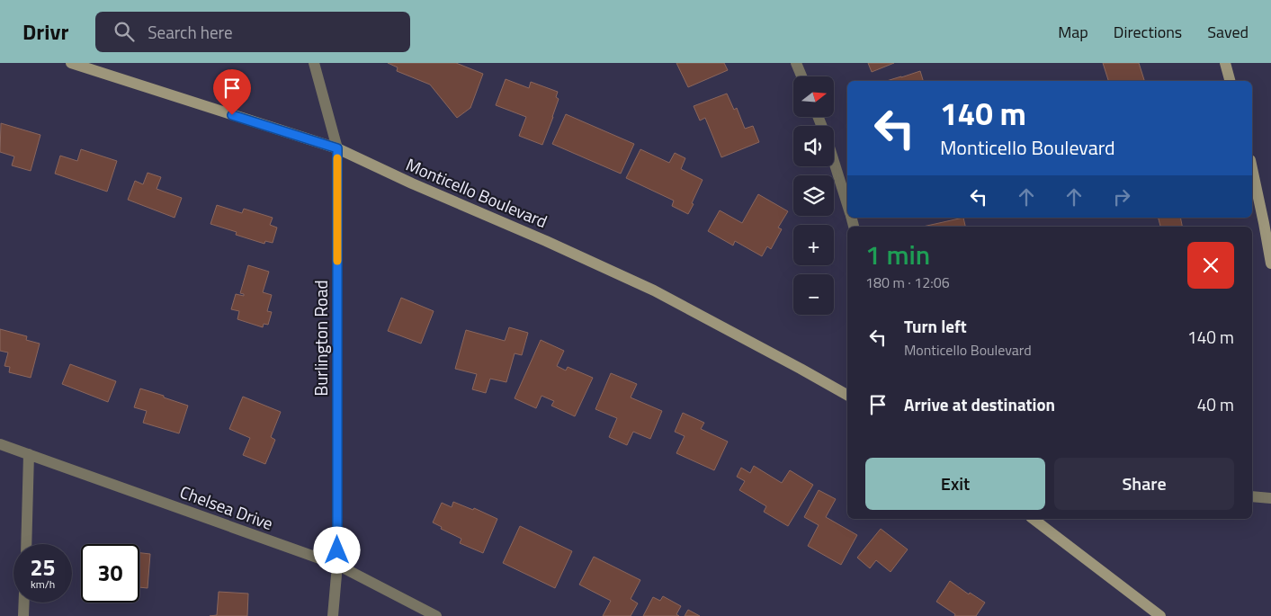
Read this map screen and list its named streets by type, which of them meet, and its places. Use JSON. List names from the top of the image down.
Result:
{
  "streets": {
    "main road": ["Monticello Boulevard"],
    "street": ["Burlington Road", "Chelsea Drive"]
  },
  "crossings": [
    ["Monticello Boulevard", "Burlington Road"],
    ["Burlington Road", "Chelsea Drive"]
  ],
  "north": "right",
  "page": {
    "header": "Drivr",
    "search": "Search here",
    "nav": ["Map", "Directions", "Saved"],
    "map_buttons": ["+", "−"],
    "turn": ["140 m", "Monticello Boulevard"],
    "heading": ["1 min", "180 m · 12:06"],
    "list": [
      {
        "name": "Turn left",
        "note": "Monticello Boulevard",
        "value": "140 m"
      },
      {
        "name": "Arrive at destination",
        "value": "40 m"
      }
    ],
    "buttons": ["Exit", "Share"],
    "speed": "25 km/h",
    "limit": "30"
  }
}
